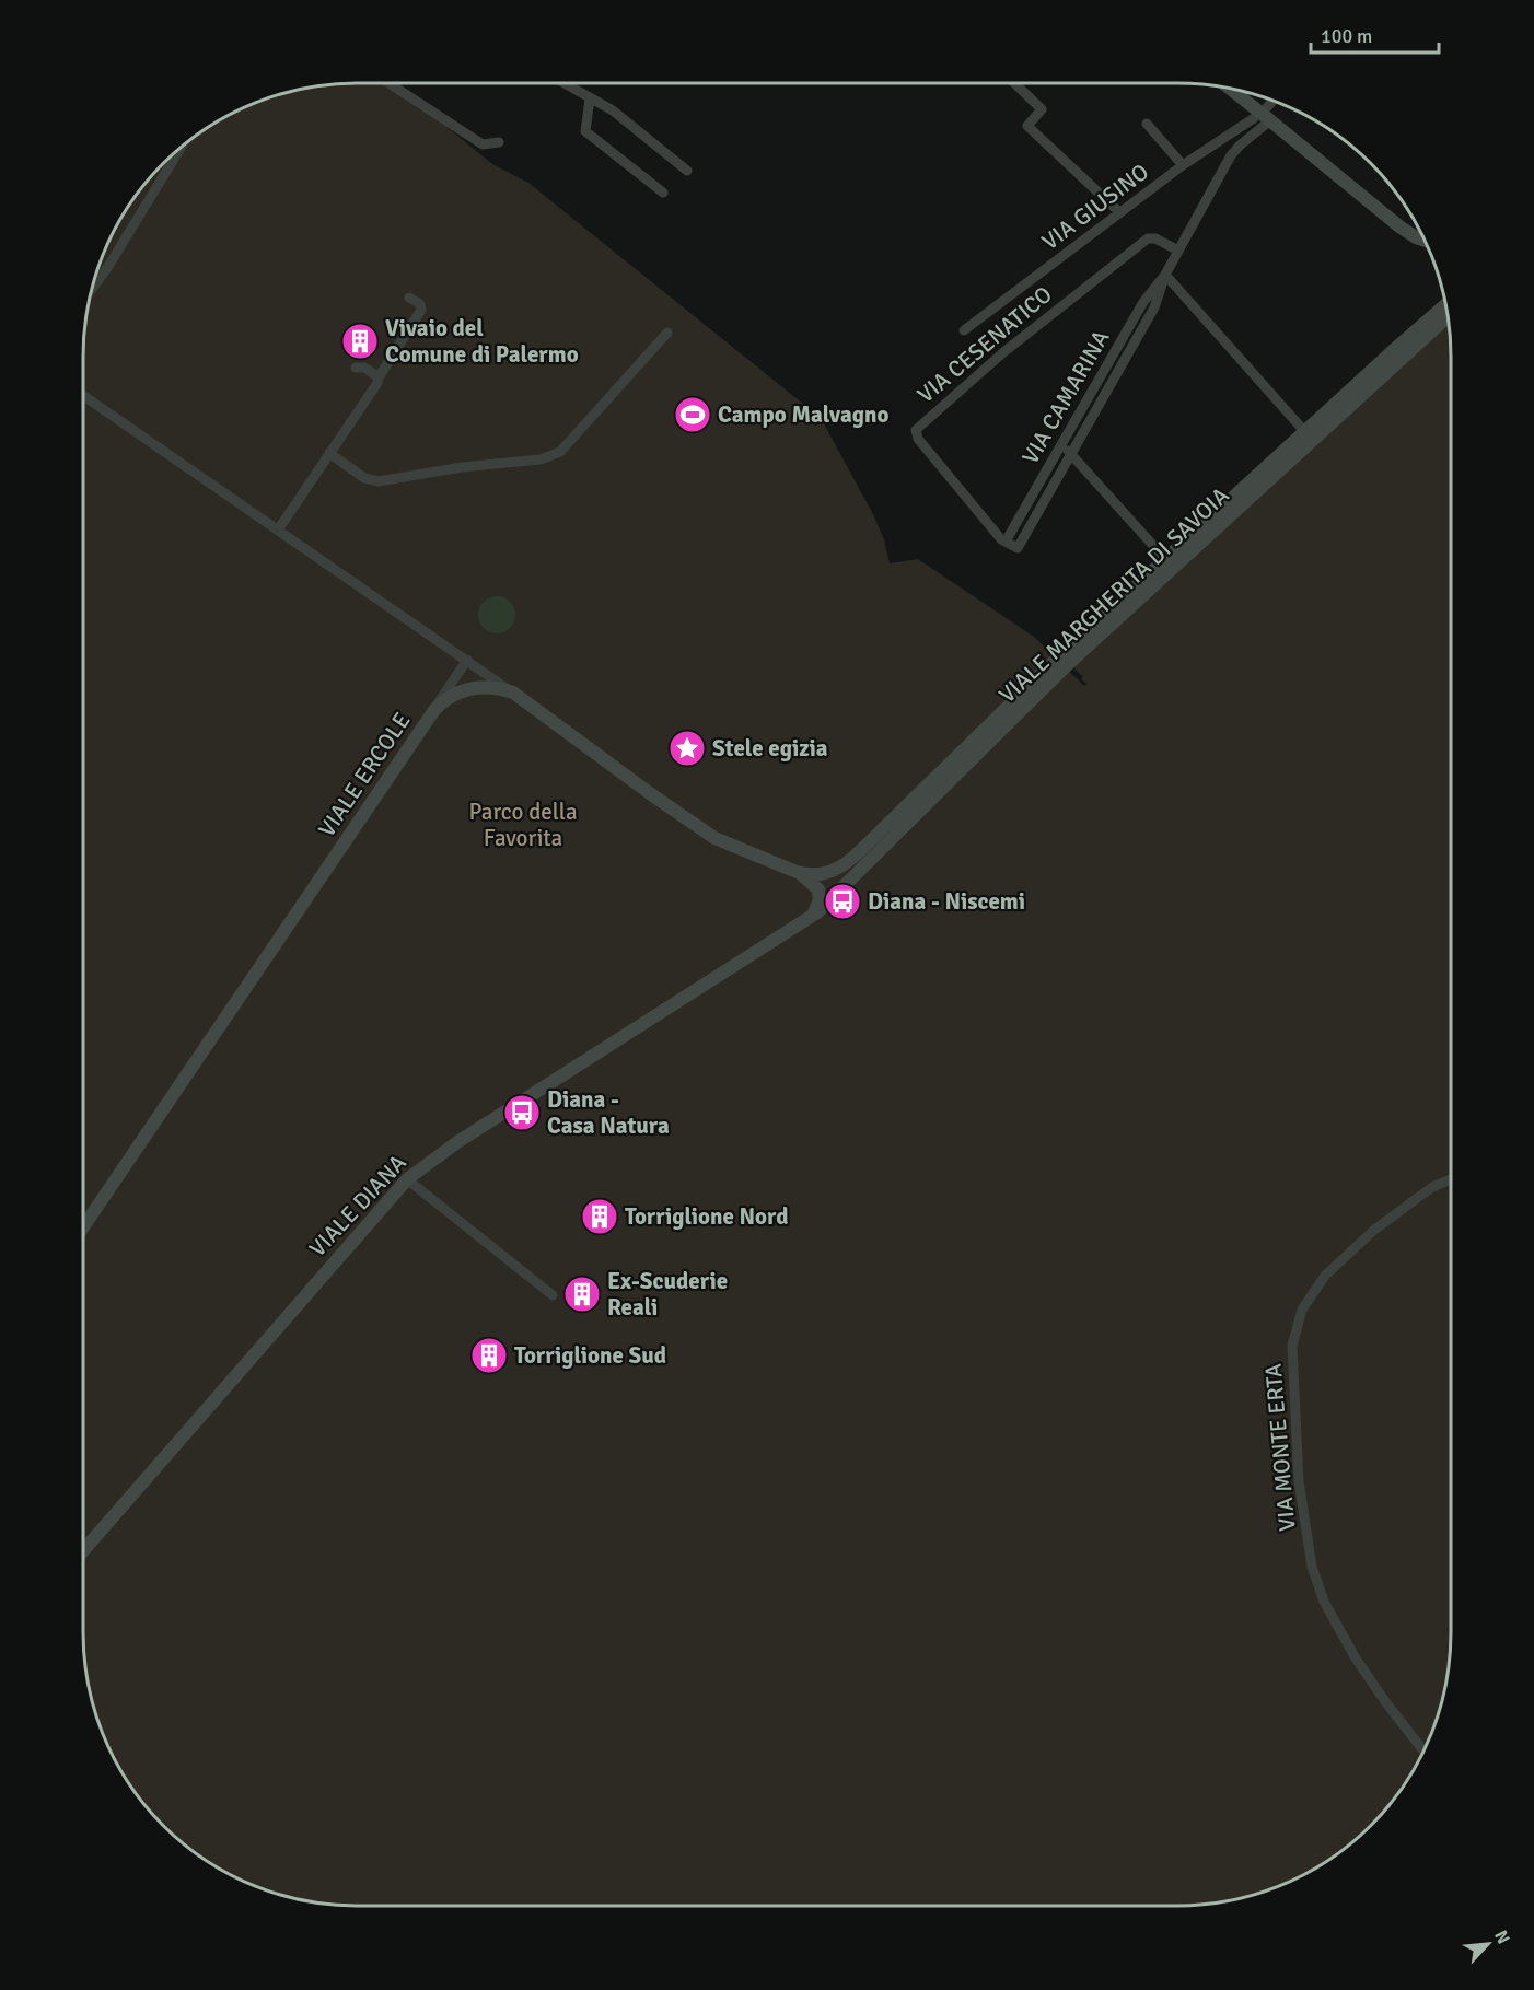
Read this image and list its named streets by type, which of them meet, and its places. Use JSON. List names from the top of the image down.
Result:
{
  "streets": {
    "street": [
      "VIA GIUSINO",
      "VIA CESENATICO",
      "VIA CAMARINA",
      "VIALE MARGHERITA DI SAVOIA",
      "VIALE ERCOLE",
      "VIALE DIANA",
      "VIA MONTE ERTA"
    ]
  },
  "crossings": [
    ["VIA GIUSINO", "VIA CAMARINA"],
    ["VIA CESENATICO", "VIA CAMARINA"],
    ["VIALE MARGHERITA DI SAVOIA", "VIALE ERCOLE"],
    ["VIALE MARGHERITA DI SAVOIA", "VIALE DIANA"]
  ],
  "parks": ["Parco della Favorita"],
  "places": {
    "building": [
      "Vivaio del Comune di Palermo",
      "Torriglione Nord",
      "Ex-Scuderie Reali",
      "Torriglione Sud"
    ],
    "sports": ["Campo Malvagno"],
    "place": ["Stele egizia"],
    "bus stop": ["Diana - Niscemi", "Diana - Casa Natura"]
  },
  "scale_bar": "100 m",
  "north": "top right"
}
